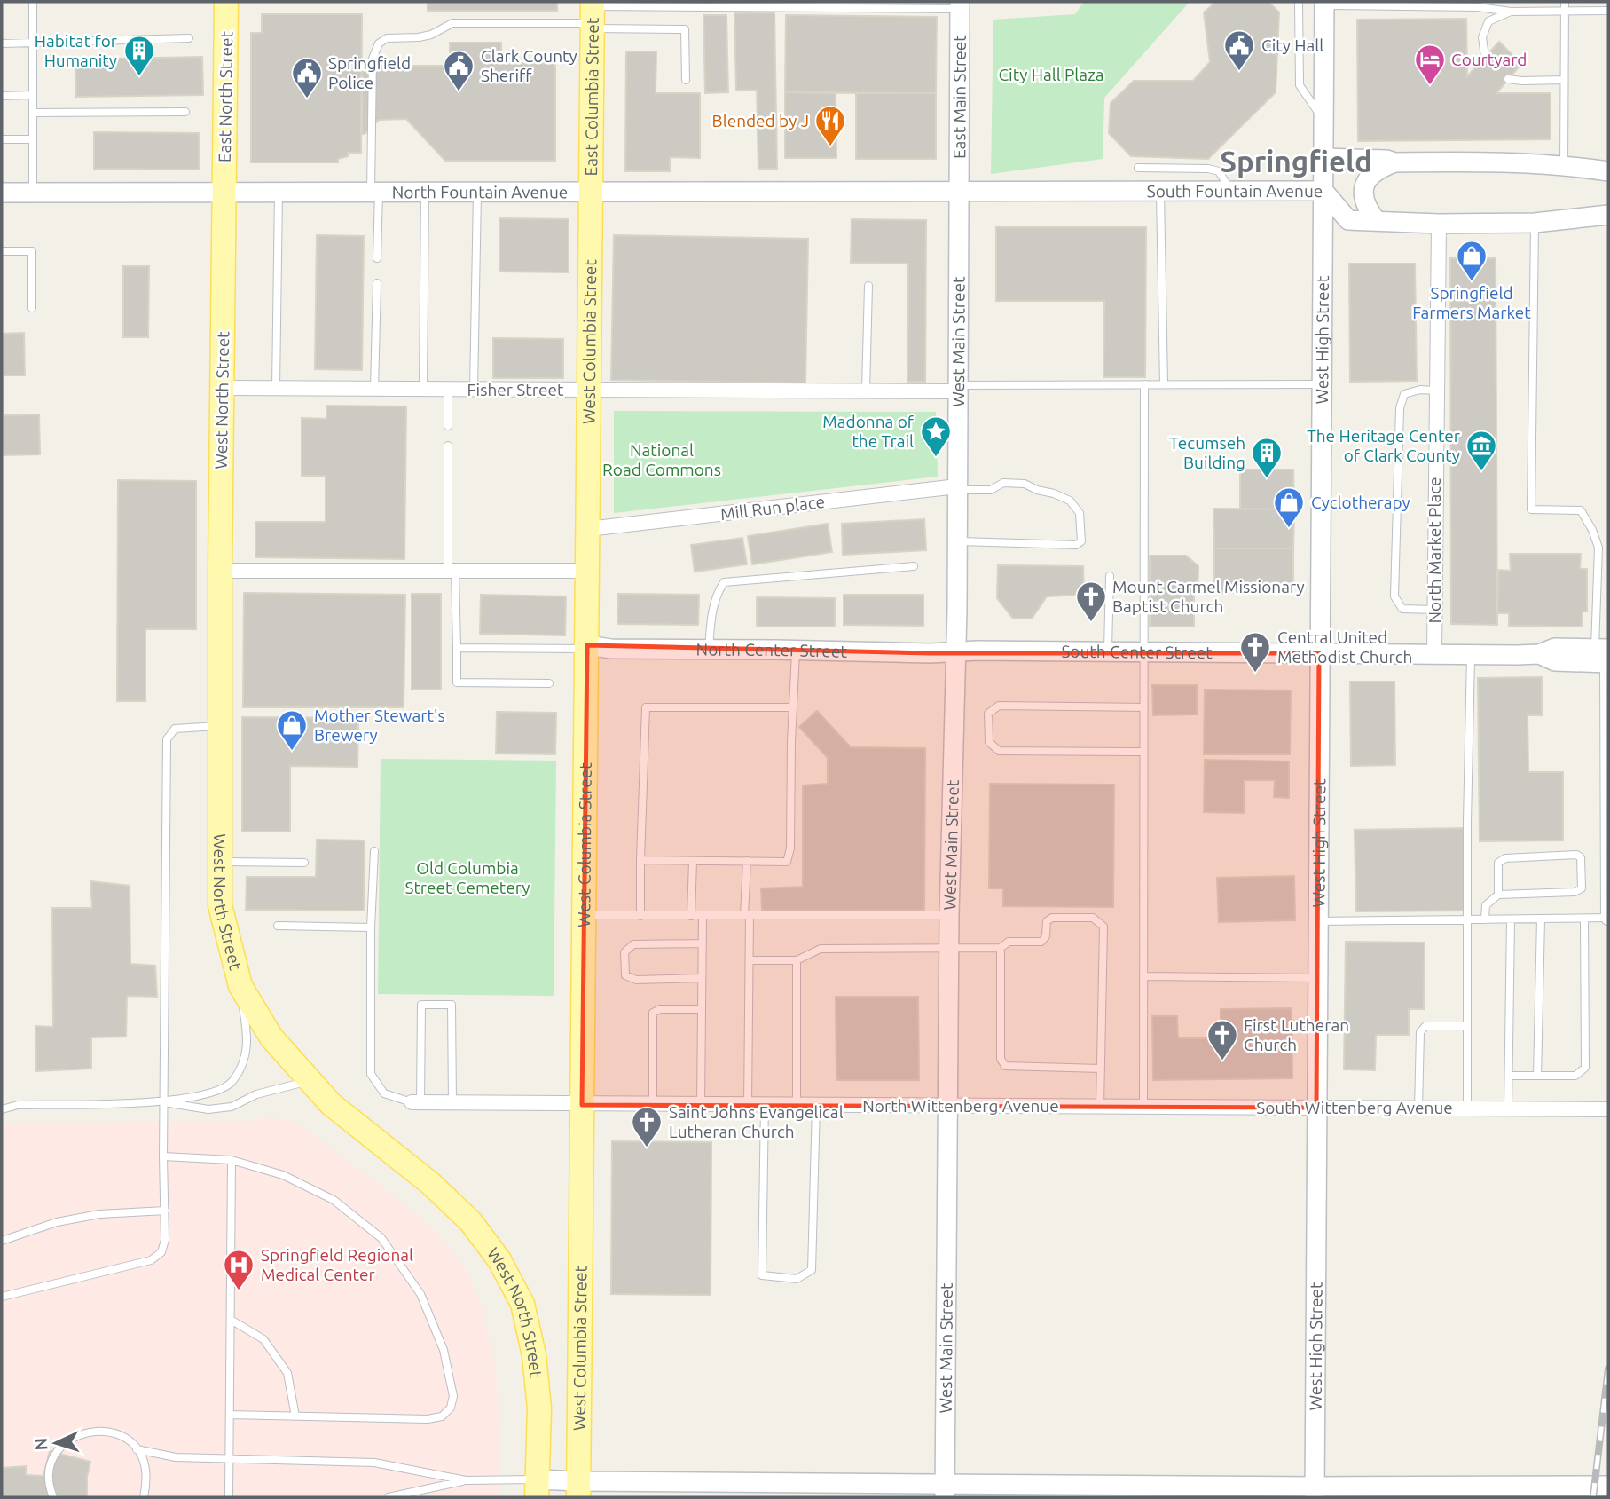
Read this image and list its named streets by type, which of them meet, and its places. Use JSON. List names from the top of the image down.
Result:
{
  "streets": {
    "main road": [
      "East North Street",
      "East Columbia Street",
      "West Columbia Street",
      "West North Street"
    ],
    "street": [
      "East Main Street",
      "North Fountain Avenue",
      "South Fountain Avenue",
      "West Main Street",
      "West High Street",
      "Fisher Street",
      "Mill Run place",
      "North Market Place",
      "North Center Street",
      "South Center Street",
      "North Wittenberg Avenue",
      "South Wittenberg Avenue"
    ]
  },
  "crossings": [
    ["East North Street", "North Fountain Avenue"],
    ["East North Street", "West North Street"],
    ["East Columbia Street", "North Fountain Avenue"],
    ["East Columbia Street", "West Columbia Street"],
    ["East Main Street", "North Fountain Avenue"],
    ["East Main Street", "South Fountain Avenue"],
    ["East Main Street", "West Main Street"],
    ["North Fountain Avenue", "South Fountain Avenue"],
    ["North Fountain Avenue", "West Main Street"],
    ["North Fountain Avenue", "West Columbia Street"],
    ["North Fountain Avenue", "West North Street"],
    ["South Fountain Avenue", "West Main Street"],
    ["South Fountain Avenue", "West High Street"],
    ["South Fountain Avenue", "North Market Place"],
    ["West Main Street", "Fisher Street"],
    ["West Main Street", "Mill Run place"],
    ["West Main Street", "North Center Street"],
    ["West Main Street", "South Center Street"],
    ["West Main Street", "North Wittenberg Avenue"],
    ["West High Street", "South Center Street"],
    ["West High Street", "South Wittenberg Avenue"],
    ["West Columbia Street", "Fisher Street"],
    ["West Columbia Street", "Mill Run place"],
    ["West Columbia Street", "North Center Street"],
    ["West Columbia Street", "North Wittenberg Avenue"],
    ["Fisher Street", "West North Street"],
    ["North Market Place", "South Center Street"],
    ["North Center Street", "South Center Street"],
    ["North Wittenberg Avenue", "South Wittenberg Avenue"]
  ],
  "districts": ["Springfield"],
  "parks": ["City Hall Plaza", "National Road Commons", "Old Columbia Street Cemetery"],
  "places": {
    "public building": ["City Hall", "Clark County Sheriff", "Springfield Police"],
    "building": ["Habitat for Humanity", "Tecumseh Building"],
    "hotel": ["Courtyard"],
    "restaurant": ["Blended by J"],
    "shop": ["Springfield Farmers Market", "Cyclotherapy", "Mother Stewart's Brewery"],
    "place": ["Madonna of the Trail"],
    "museum": ["The Heritage Center of Clark County"],
    "church": [
      "Mount Carmel Missionary Baptist Church",
      "Central United Methodist Church",
      "First Lutheran Church",
      "Saint Johns Evangelical Lutheran Church"
    ],
    "hospital": ["Springfield Regional Medical Center"]
  },
  "north": "left"
}
